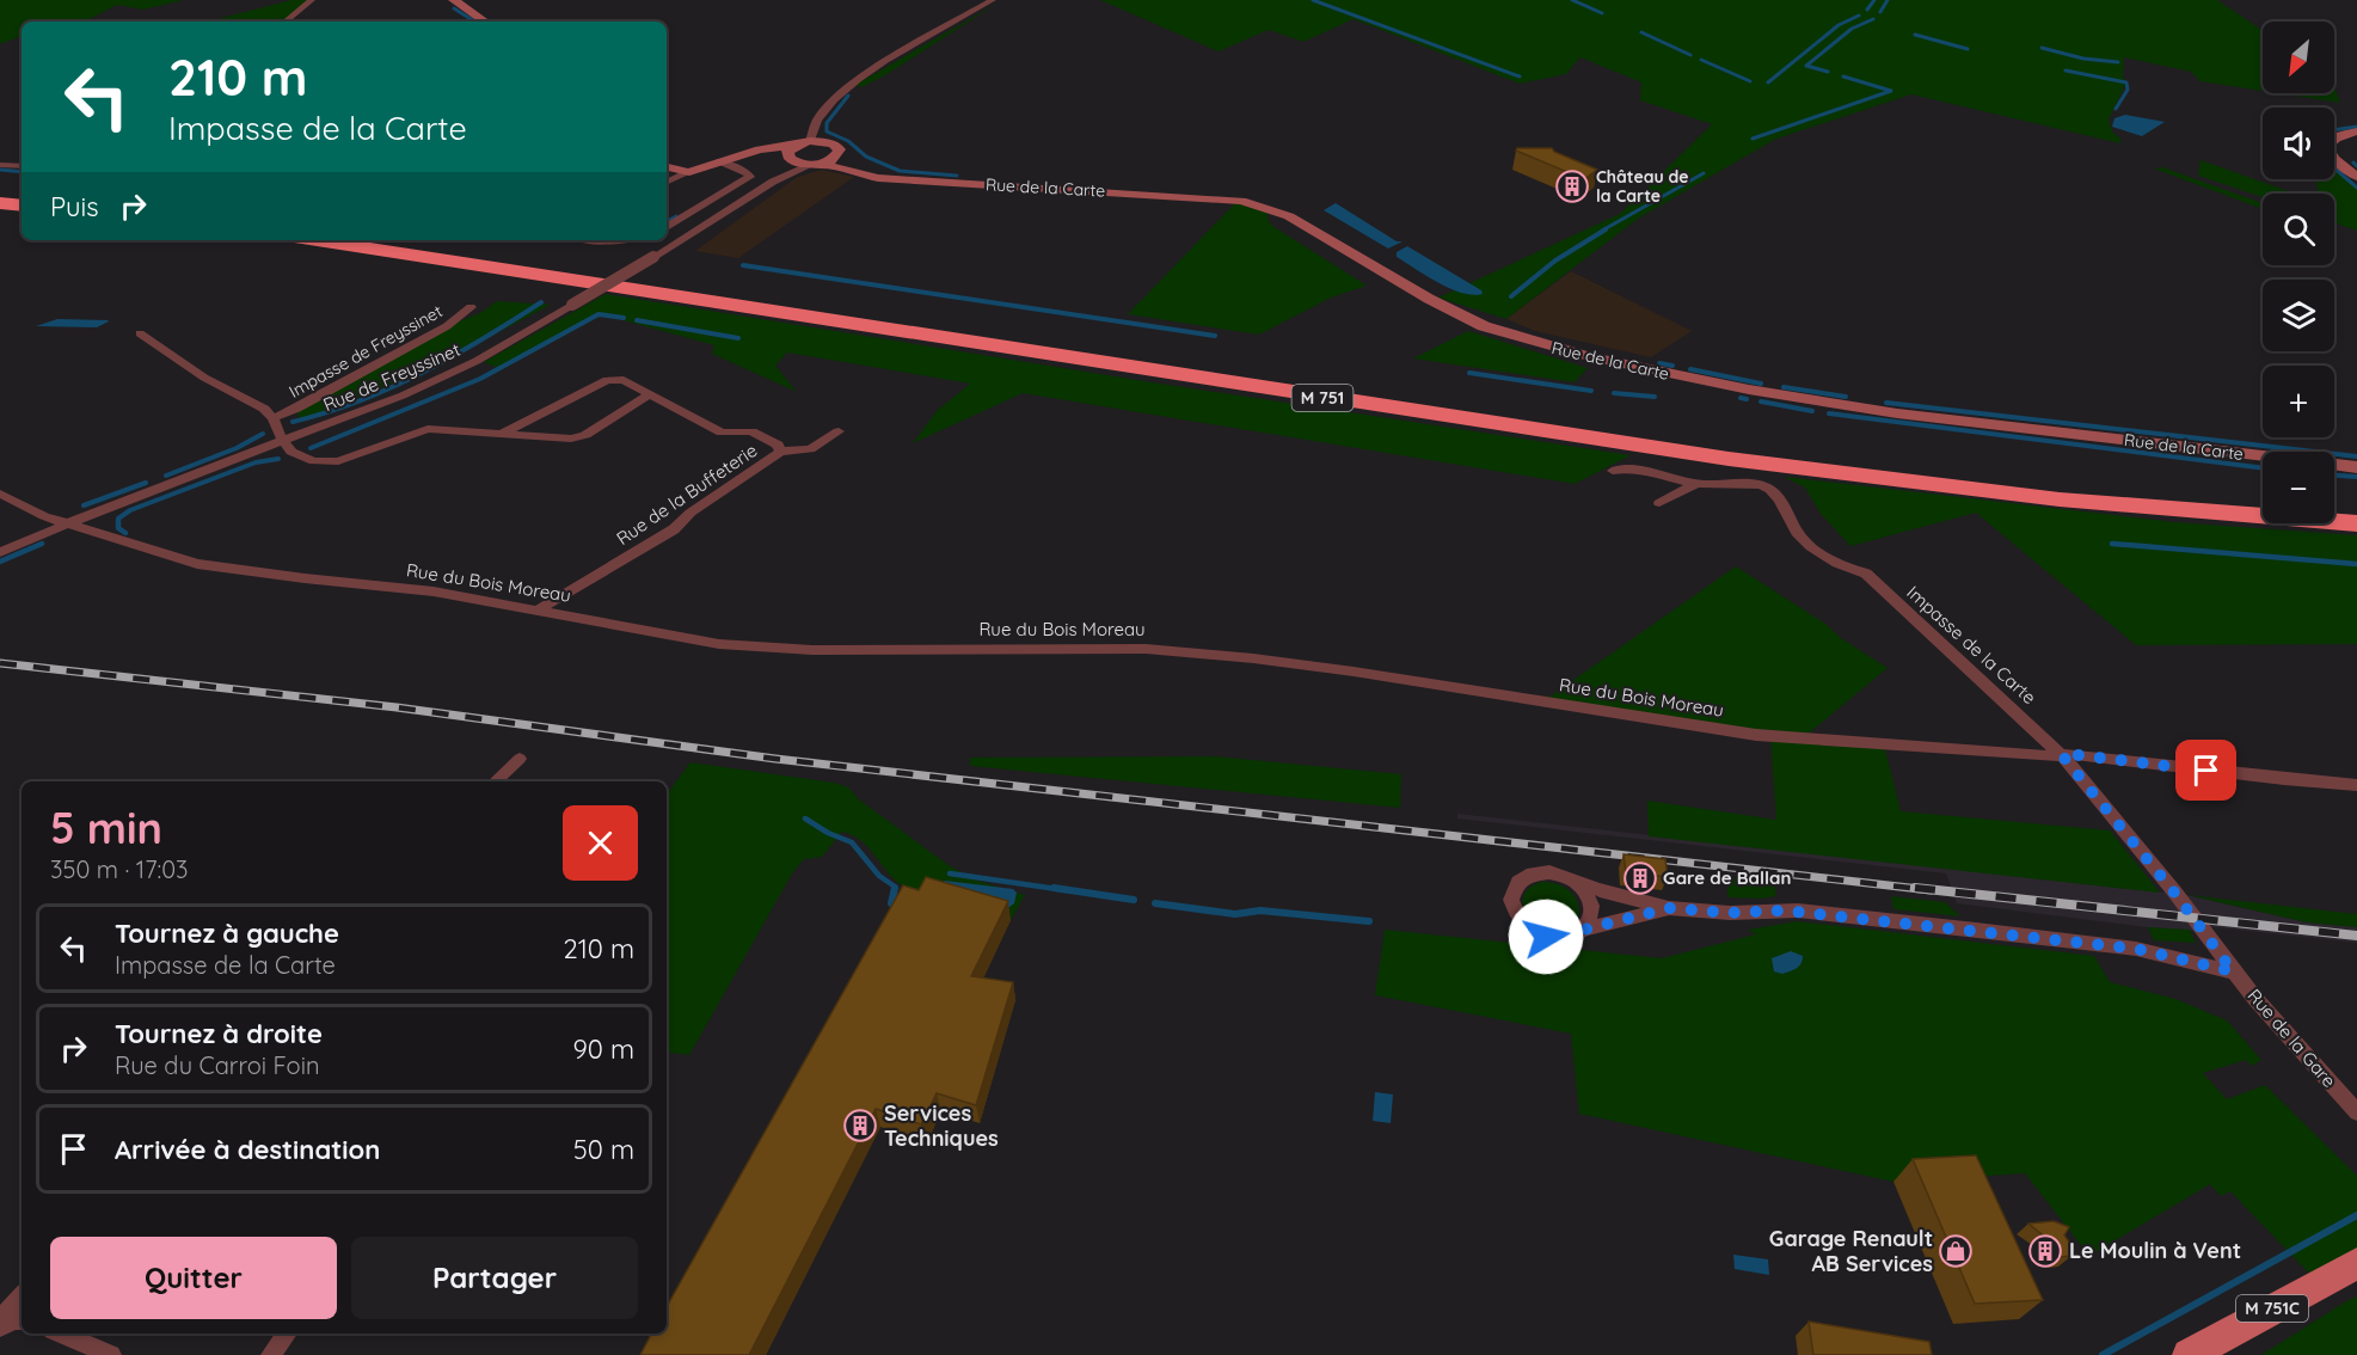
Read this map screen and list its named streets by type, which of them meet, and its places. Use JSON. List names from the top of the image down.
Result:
{
  "streets": {
    "highway": ["M 751"],
    "main road": ["M 751C"],
    "street": [
      "Rue de la Carte",
      "Impasse de Freyssinet",
      "Rue de Freyssinet",
      "Rue de la Buffeterie",
      "Rue du Bois Moreau",
      "Impasse de la Carte",
      "Rue de la Gare"
    ]
  },
  "crossings": [
    ["Rue de Freyssinet", "Rue du Bois Moreau"],
    ["Rue de la Buffeterie", "Rue du Bois Moreau"],
    ["Rue du Bois Moreau", "Impasse de la Carte"],
    ["Impasse de la Carte", "Rue de la Gare"]
  ],
  "places": {
    "building": [
      "Château de la Carte",
      "Gare de Ballan",
      "Services Techniques",
      "Le Moulin à Vent"
    ],
    "shop": ["Garage Renault AB Services"]
  },
  "north": "bottom left",
  "page": {
    "map_buttons": ["+", "−"],
    "turn": ["210 m", "Impasse de la Carte"],
    "then": "Puis",
    "heading": ["5 min", "350 m · 17:03"],
    "list": [
      {
        "name": "Tournez à gauche",
        "note": "Impasse de la Carte",
        "value": "210 m"
      },
      {
        "name": "Tournez à droite",
        "note": "Rue du Carroi Foin",
        "value": "90 m"
      },
      {
        "name": "Arrivée à destination",
        "value": "50 m"
      }
    ],
    "buttons": ["Quitter", "Partager"]
  }
}
